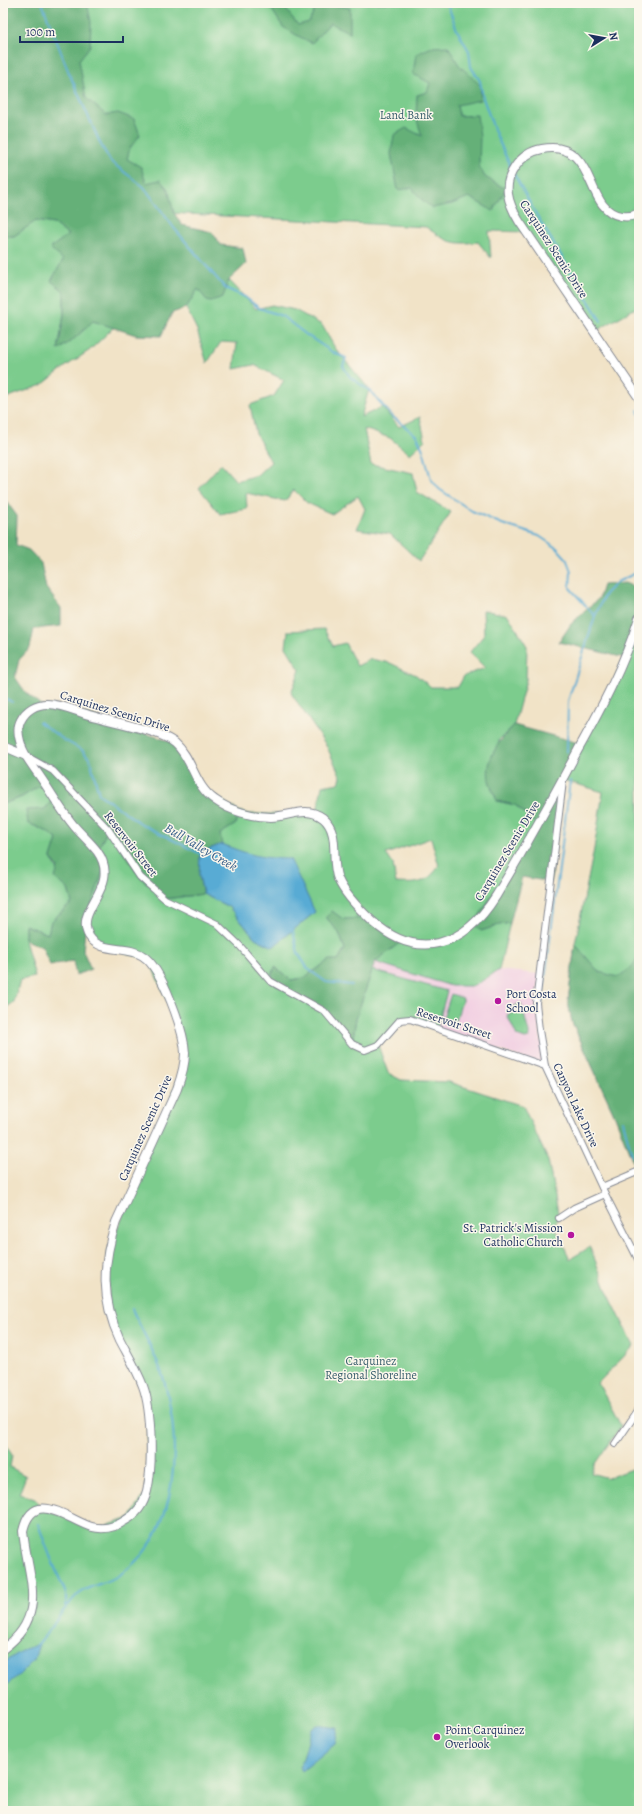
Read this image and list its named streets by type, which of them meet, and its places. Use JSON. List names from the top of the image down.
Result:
{
  "streets": {
    "street": ["Carquinez Scenic Drive", "Reservoir Street", "Canyon Lake Drive"]
  },
  "crossings": [
    ["Carquinez Scenic Drive", "Reservoir Street"],
    ["Carquinez Scenic Drive", "Canyon Lake Drive"],
    ["Reservoir Street", "Canyon Lake Drive"]
  ],
  "water": ["Bull Valley Creek"],
  "parks": ["Land Bank", "Carquinez Regional Shoreline"],
  "places": ["Port Costa School", "St. Patrick's Mission Catholic Church", "Point Carquinez Overlook"],
  "scale_bar": "100 m",
  "north": "right"
}
